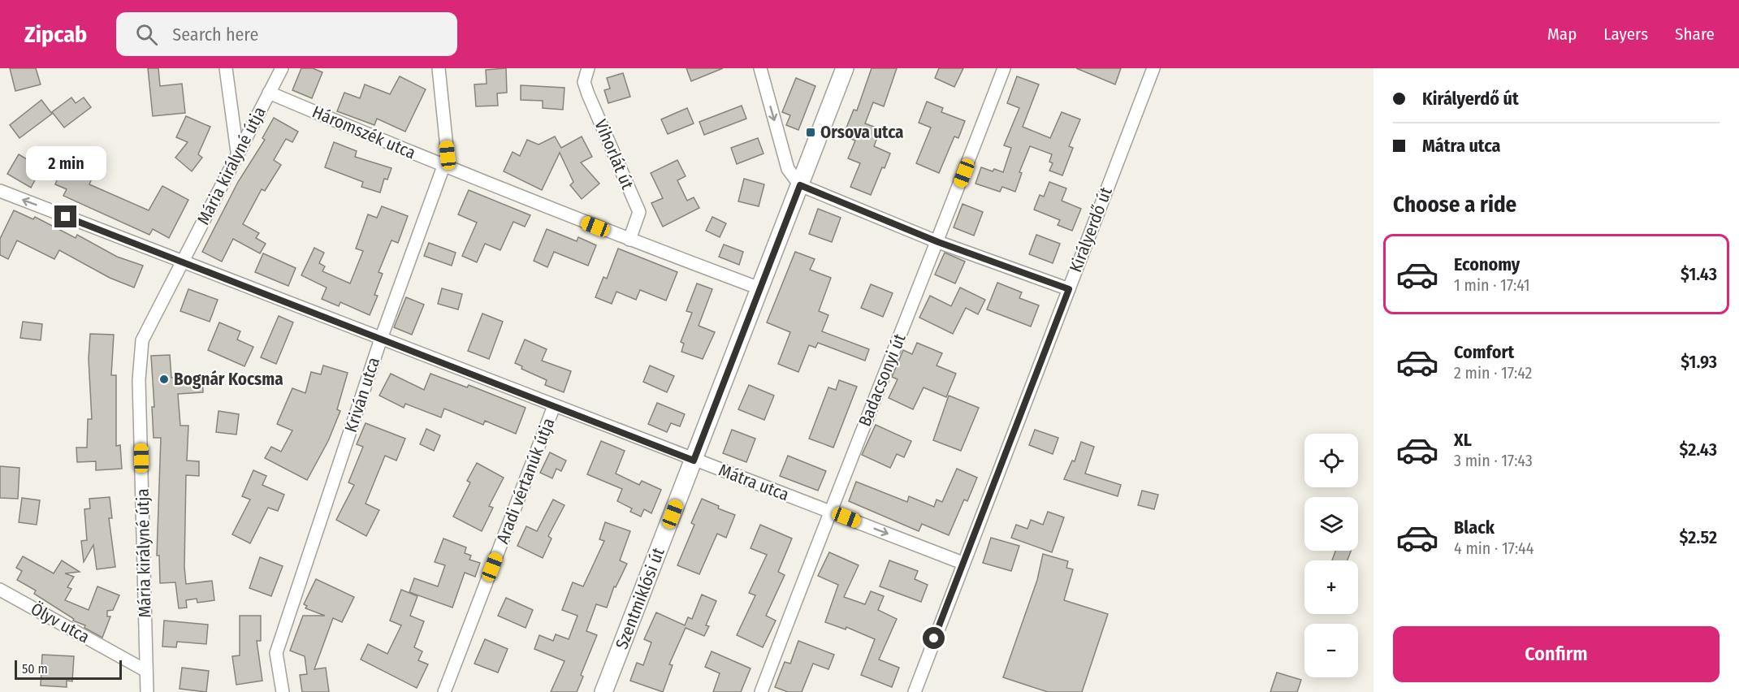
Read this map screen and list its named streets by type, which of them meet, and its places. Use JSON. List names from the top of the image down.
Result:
{
  "streets": {
    "street": [
      "Háromszék utca",
      "Vihorlát út",
      "Mária királyné útja",
      "Királyerdő út",
      "Badacsonyi út",
      "Kriván utca",
      "Aradi vértanúk útja",
      "Mátra utca",
      "Szentmiklósi út",
      "Ölyv utca"
    ]
  },
  "crossings": [
    ["Háromszék utca", "Vihorlát út"],
    ["Háromszék utca", "Mária királyné útja"],
    ["Háromszék utca", "Kriván utca"],
    ["Háromszék utca", "Szentmiklósi út"],
    ["Mária királyné útja", "Mátra utca"],
    ["Mária királyné útja", "Ölyv utca"],
    ["Királyerdő út", "Mátra utca"],
    ["Badacsonyi út", "Mátra utca"],
    ["Kriván utca", "Mátra utca"],
    ["Aradi vértanúk útja", "Mátra utca"],
    ["Mátra utca", "Szentmiklósi út"]
  ],
  "places": {
    "transit": ["Orsova utca"],
    "other": ["Bognár Kocsma"]
  },
  "scale_bar": "50 m",
  "page": {
    "header": "Zipcab",
    "search": "Search here",
    "nav": ["Map", "Layers", "Share"],
    "banner": ["Királyerdő út", "Mátra utca"],
    "bubble": "2 min",
    "heading": "Choose a ride",
    "list": [
      {
        "name": "Economy",
        "note": "1 min · 17:41",
        "value": "$1.43"
      },
      {
        "name": "Comfort",
        "note": "2 min · 17:42",
        "value": "$1.93"
      },
      {
        "name": "XL",
        "note": "3 min · 17:43",
        "value": "$2.43"
      },
      {
        "name": "Black",
        "note": "4 min · 17:44",
        "value": "$2.52"
      }
    ],
    "map_buttons": ["+", "−"],
    "buttons": "Confirm",
    "scale": "50 m"
  }
}
